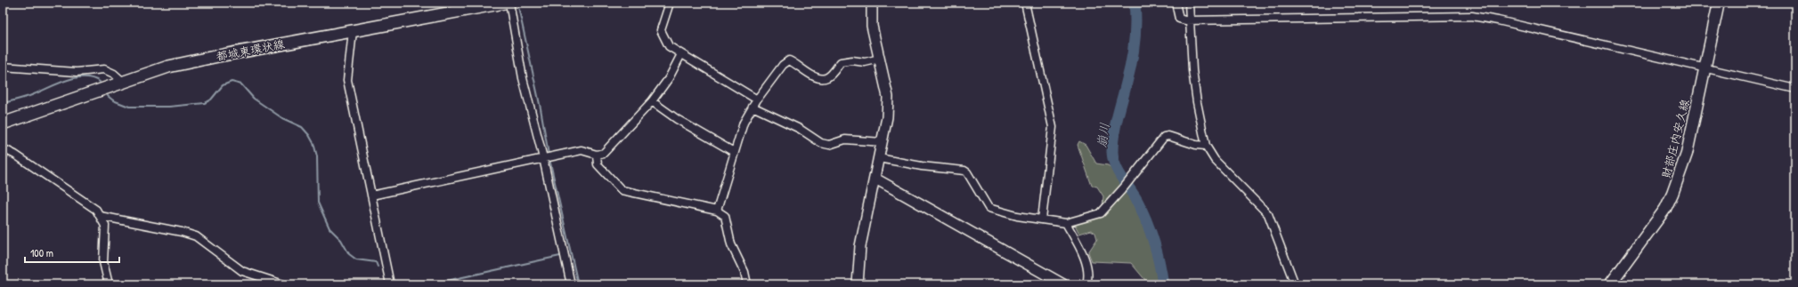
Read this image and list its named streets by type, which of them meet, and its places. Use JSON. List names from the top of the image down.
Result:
{
  "streets": {
    "main road": ["都城東環状線", "財部庄内安久線"]
  },
  "water": ["崩川"],
  "scale_bar": "100 m"
}
